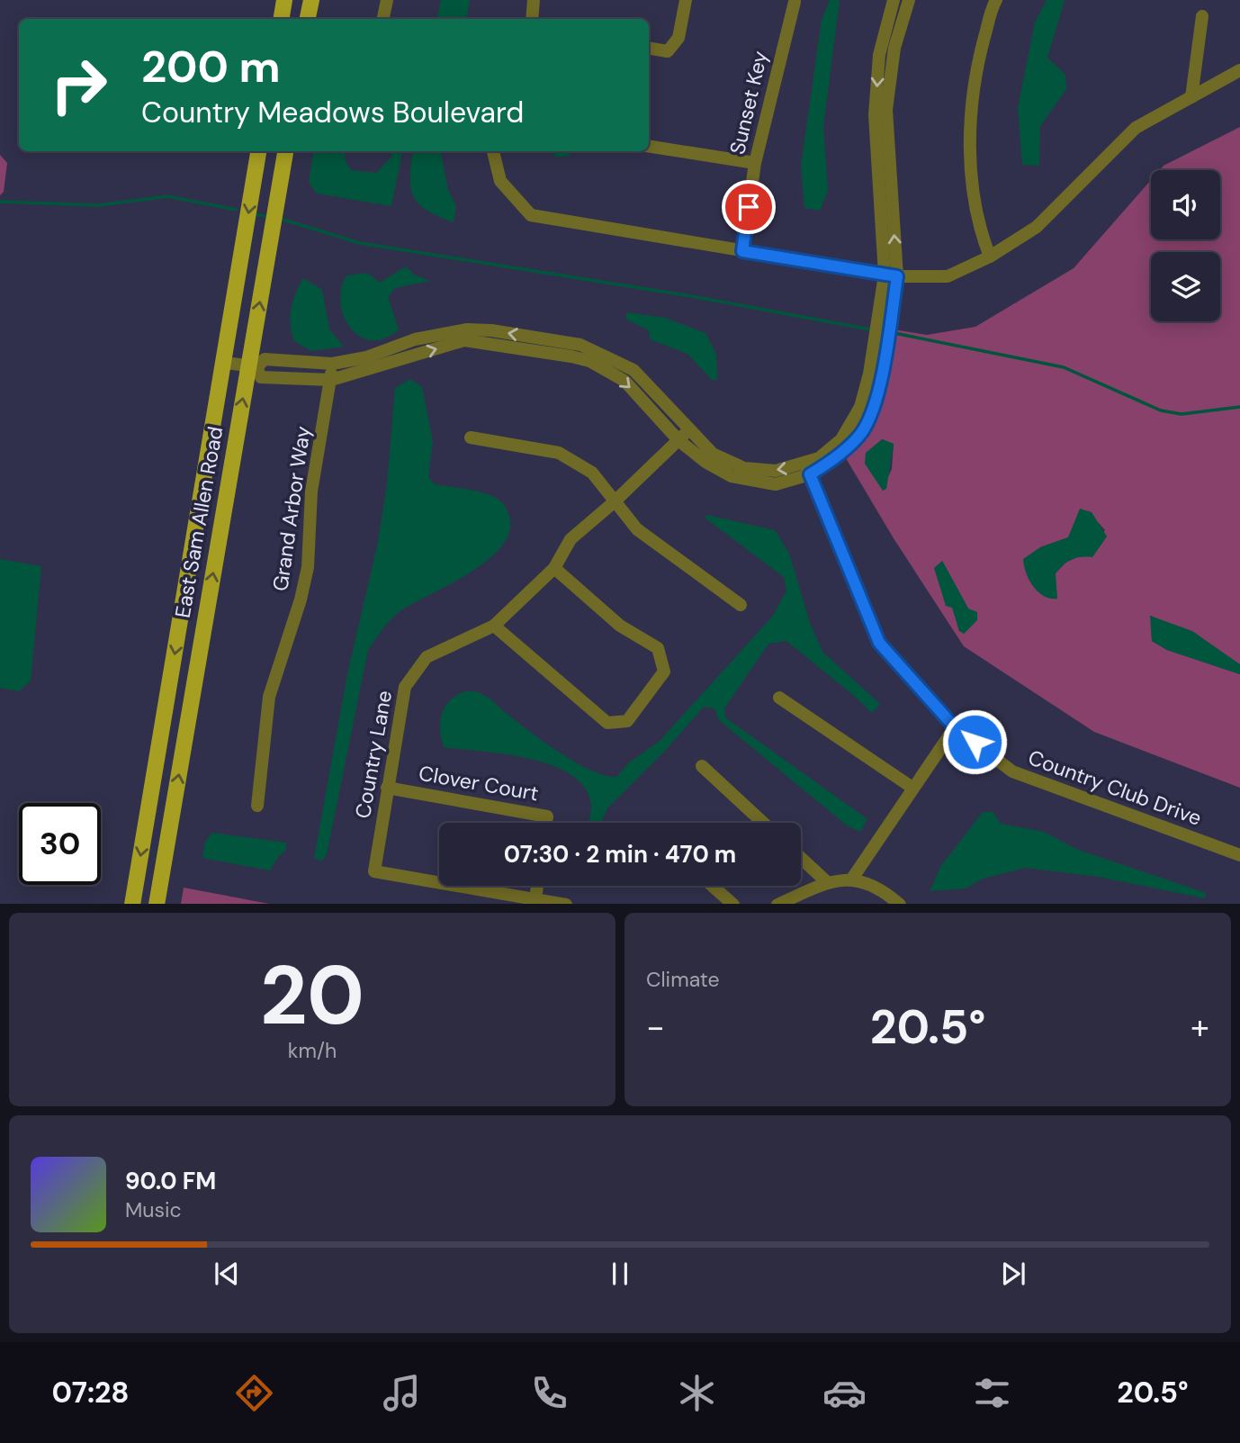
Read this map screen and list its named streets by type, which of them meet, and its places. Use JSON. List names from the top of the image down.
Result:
{
  "streets": {
    "main road": ["East Sam Allen Road"],
    "street": [
      "Sunset Key",
      "Grand Arbor Way",
      "Country Lane",
      "Clover Court",
      "Country Club Drive"
    ]
  },
  "crossings": [
    ["Country Lane", "Clover Court"]
  ],
  "page": {
    "turn": ["200 m", "Country Meadows Boulevard"],
    "limit": "30",
    "trip": "07:30 · 2 min · 470 m",
    "tile": [
      ["20", "km/h"],
      "Climate"
    ],
    "heat": ["−", "20.5°", "+"],
    "song": ["90.0 FM", "Music"],
    "tabs": ["07:28", "20.5°"]
  }
}
